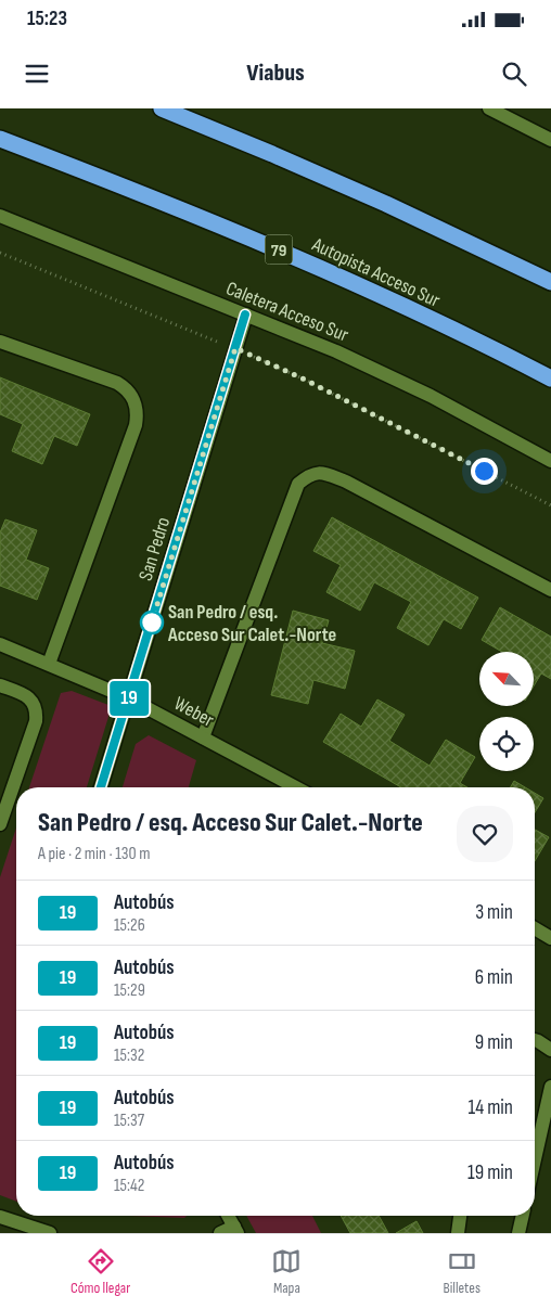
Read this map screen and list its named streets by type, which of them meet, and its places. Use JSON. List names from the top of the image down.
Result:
{
  "streets": {
    "highway": ["79", "Autopista Acceso Sur"],
    "street": ["Caletera Acceso Sur", "San Pedro", "Weber"]
  },
  "crossings": [
    ["Caletera Acceso Sur", "San Pedro"],
    ["San Pedro", "Weber"]
  ],
  "places": ["San Pedro / esq. Acceso Sur Calet.-Norte"],
  "lines": ["bus line 19"],
  "north": "top left",
  "page": {
    "status": "15:23",
    "header": "Viabus",
    "on_map": "19",
    "heading": ["San Pedro / esq. Acceso Sur Calet.-Norte", "A pie · 2 min · 130 m"],
    "list": [
      {
        "mark": "19",
        "name": "Autobús",
        "note": "15:26",
        "value": "3 min"
      },
      {
        "mark": "19",
        "name": "Autobús",
        "note": "15:29",
        "value": "6 min"
      },
      {
        "mark": "19",
        "name": "Autobús",
        "note": "15:32",
        "value": "9 min"
      },
      {
        "mark": "19",
        "name": "Autobús",
        "note": "15:37",
        "value": "14 min"
      },
      {
        "mark": "19",
        "name": "Autobús",
        "note": "15:42",
        "value": "19 min"
      }
    ],
    "tabs": ["Cómo llegar", "Mapa", "Billetes"]
  }
}
